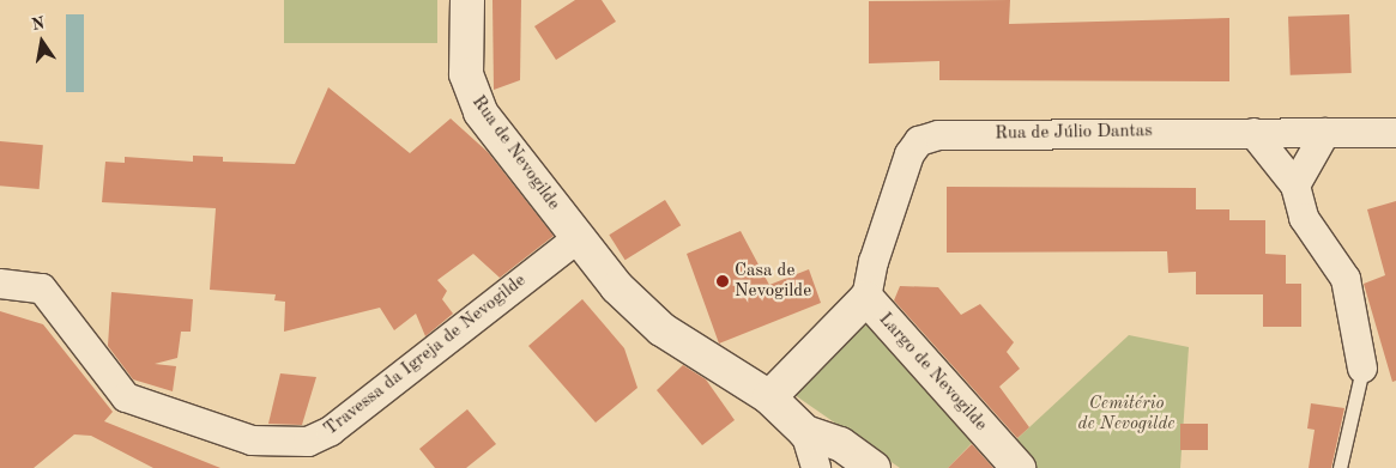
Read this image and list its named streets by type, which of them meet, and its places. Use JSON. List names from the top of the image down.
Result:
{
  "streets": {
    "street": [
      "Rua de Júlio Dantas",
      "Rua de Nevogilde",
      "Travessa da Igreja de Nevogilde",
      "Largo de Nevogilde"
    ]
  },
  "crossings": [
    ["Rua de Júlio Dantas", "Largo de Nevogilde"],
    ["Rua de Nevogilde", "Travessa da Igreja de Nevogilde"],
    ["Rua de Nevogilde", "Largo de Nevogilde"]
  ],
  "parks": ["Cemitério de Nevogilde"],
  "places": ["Casa de Nevogilde"],
  "north": "top"
}
